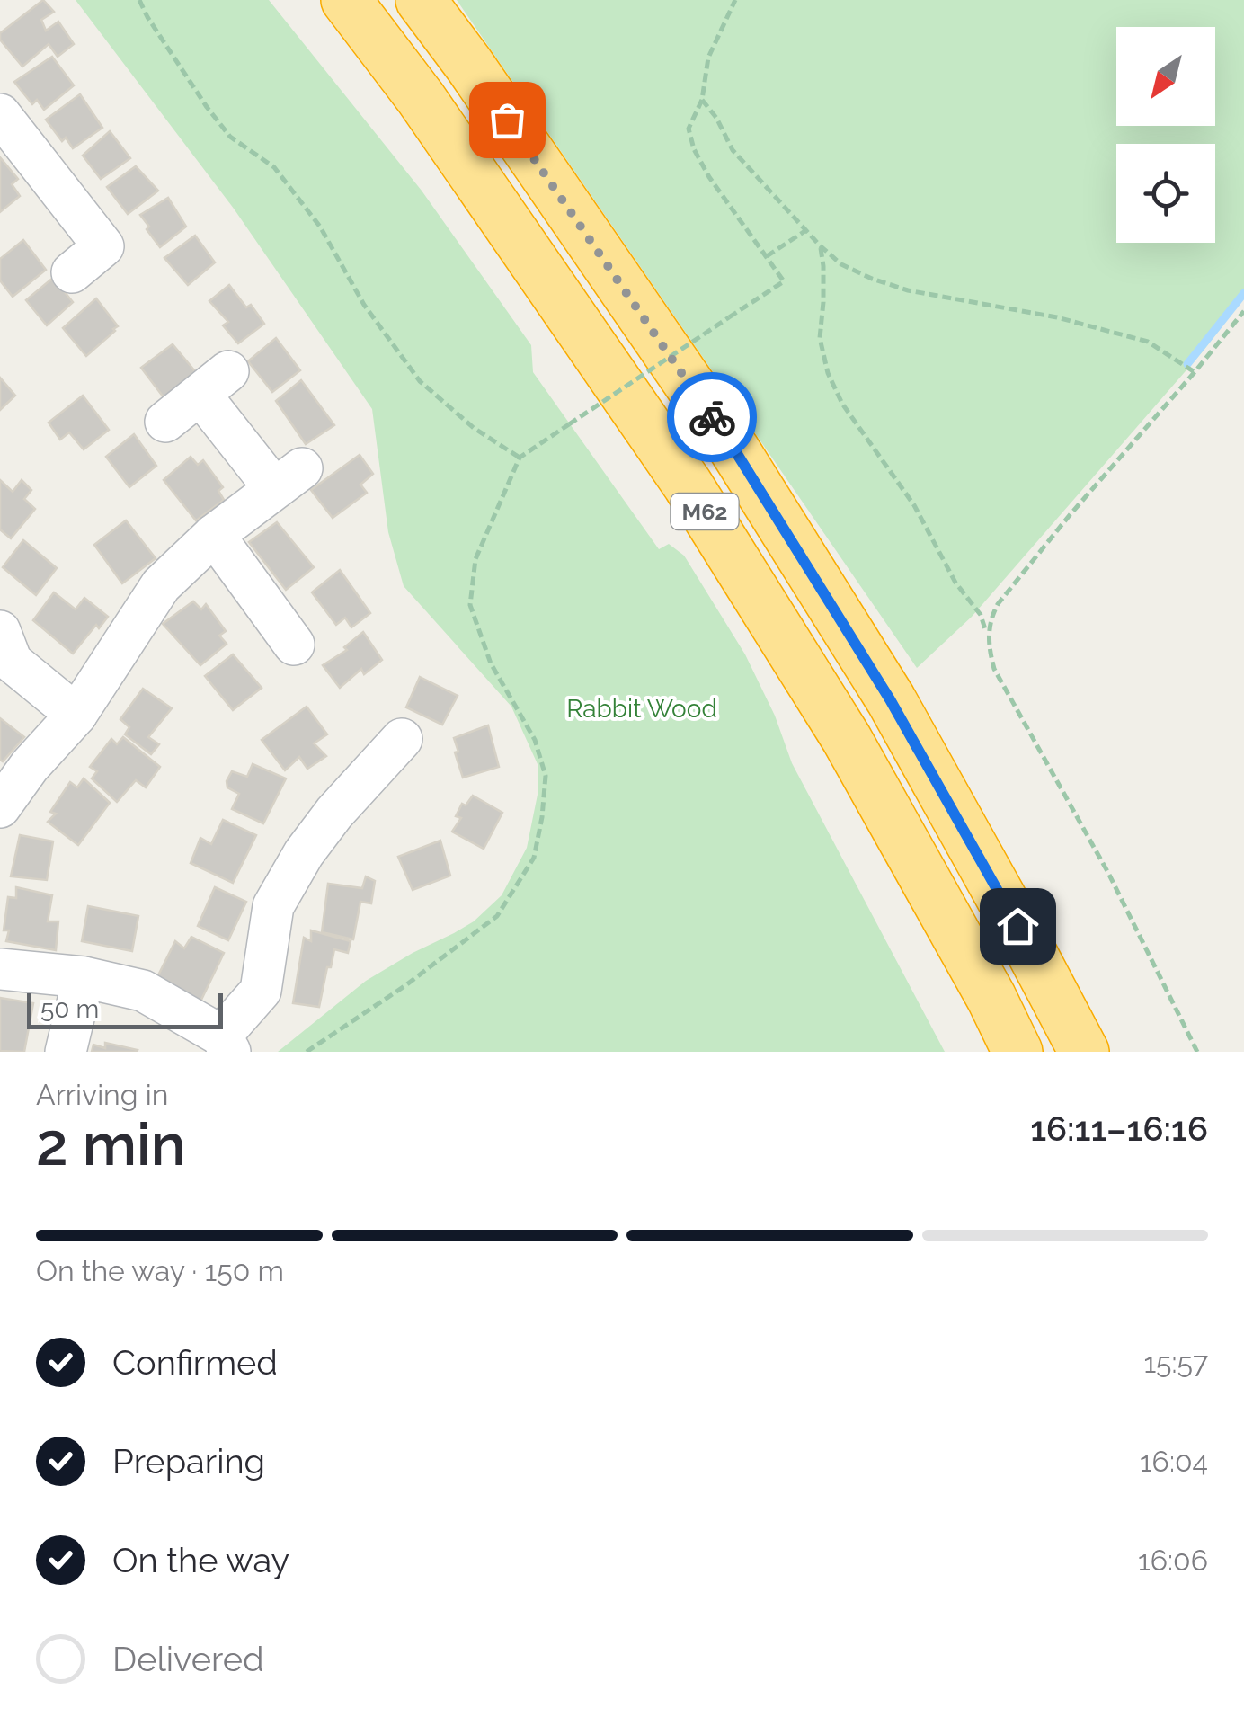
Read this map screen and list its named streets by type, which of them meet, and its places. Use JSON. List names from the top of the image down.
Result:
{
  "streets": {
    "highway": ["M62"]
  },
  "parks": ["Rabbit Wood"],
  "scale_bar": "50 m",
  "north": "bottom left",
  "page": {
    "scale": "50 m",
    "heading": ["2 min", "Arriving in", "16:11–16:16"],
    "bar": "On the way · 150 m",
    "list": [
      ["Confirmed", "15:57"],
      ["Preparing", "16:04"],
      ["On the way", "16:06"],
      "Delivered"
    ]
  }
}
